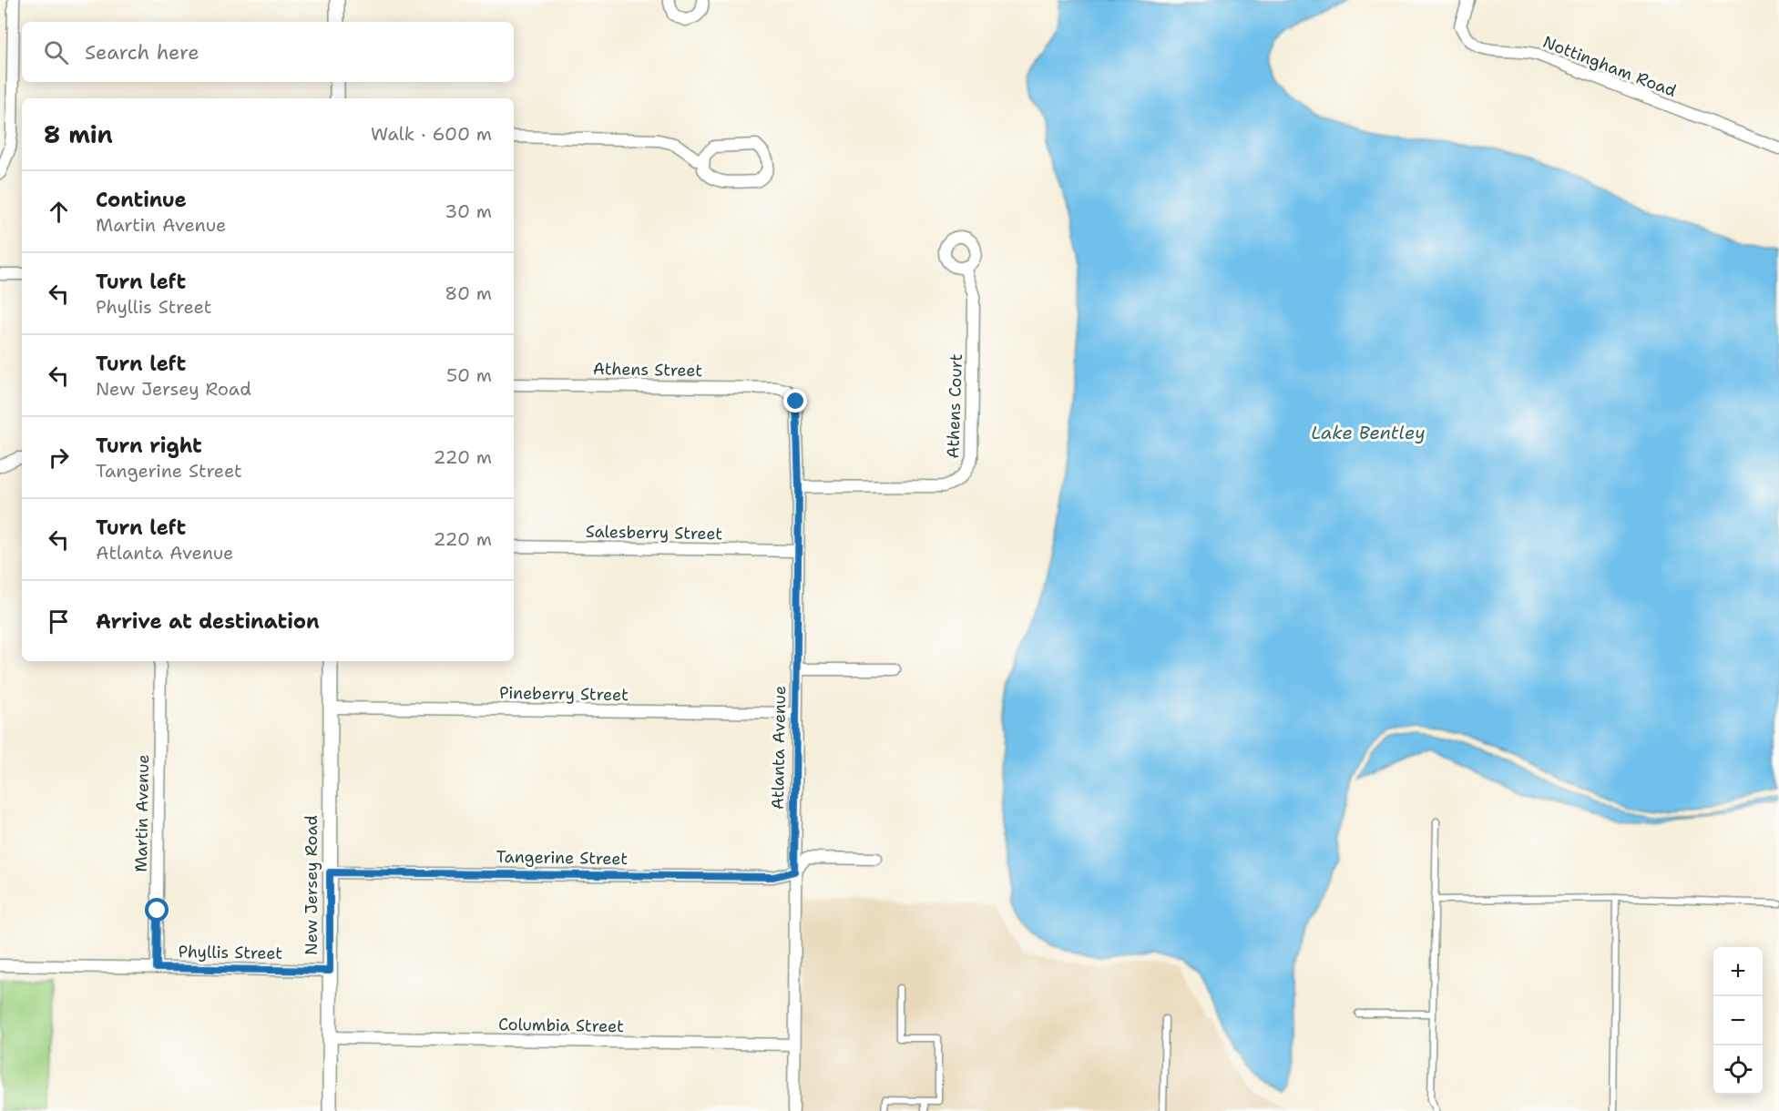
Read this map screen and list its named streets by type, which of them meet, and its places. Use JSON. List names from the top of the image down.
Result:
{
  "streets": {
    "street": [
      "Nottingham Road",
      "Athens Street",
      "Athens Court",
      "Salesberry Street",
      "Pineberry Street",
      "Atlanta Avenue",
      "Martin Avenue",
      "Tangerine Street",
      "New Jersey Road",
      "Phyllis Street",
      "Columbia Street"
    ]
  },
  "crossings": [
    ["Athens Street", "Atlanta Avenue"],
    ["Athens Court", "Atlanta Avenue"],
    ["Salesberry Street", "Atlanta Avenue"],
    ["Pineberry Street", "Atlanta Avenue"],
    ["Pineberry Street", "New Jersey Road"],
    ["Atlanta Avenue", "Tangerine Street"],
    ["Atlanta Avenue", "Columbia Street"],
    ["Martin Avenue", "Phyllis Street"],
    ["Tangerine Street", "New Jersey Road"],
    ["New Jersey Road", "Phyllis Street"],
    ["New Jersey Road", "Columbia Street"]
  ],
  "water": ["Lake Bentley"],
  "page": {
    "search": "Search here",
    "heading": ["8 min", "Walk · 600 m"],
    "list": [
      ["Continue", "Martin Avenue", "30 m"],
      ["Turn left", "Phyllis Street", "80 m"],
      ["Turn left", "New Jersey Road", "50 m"],
      ["Turn right", "Tangerine Street", "220 m"],
      ["Turn left", "Atlanta Avenue", "220 m"],
      "Arrive at destination"
    ],
    "map_buttons": ["+", "−"]
  }
}
